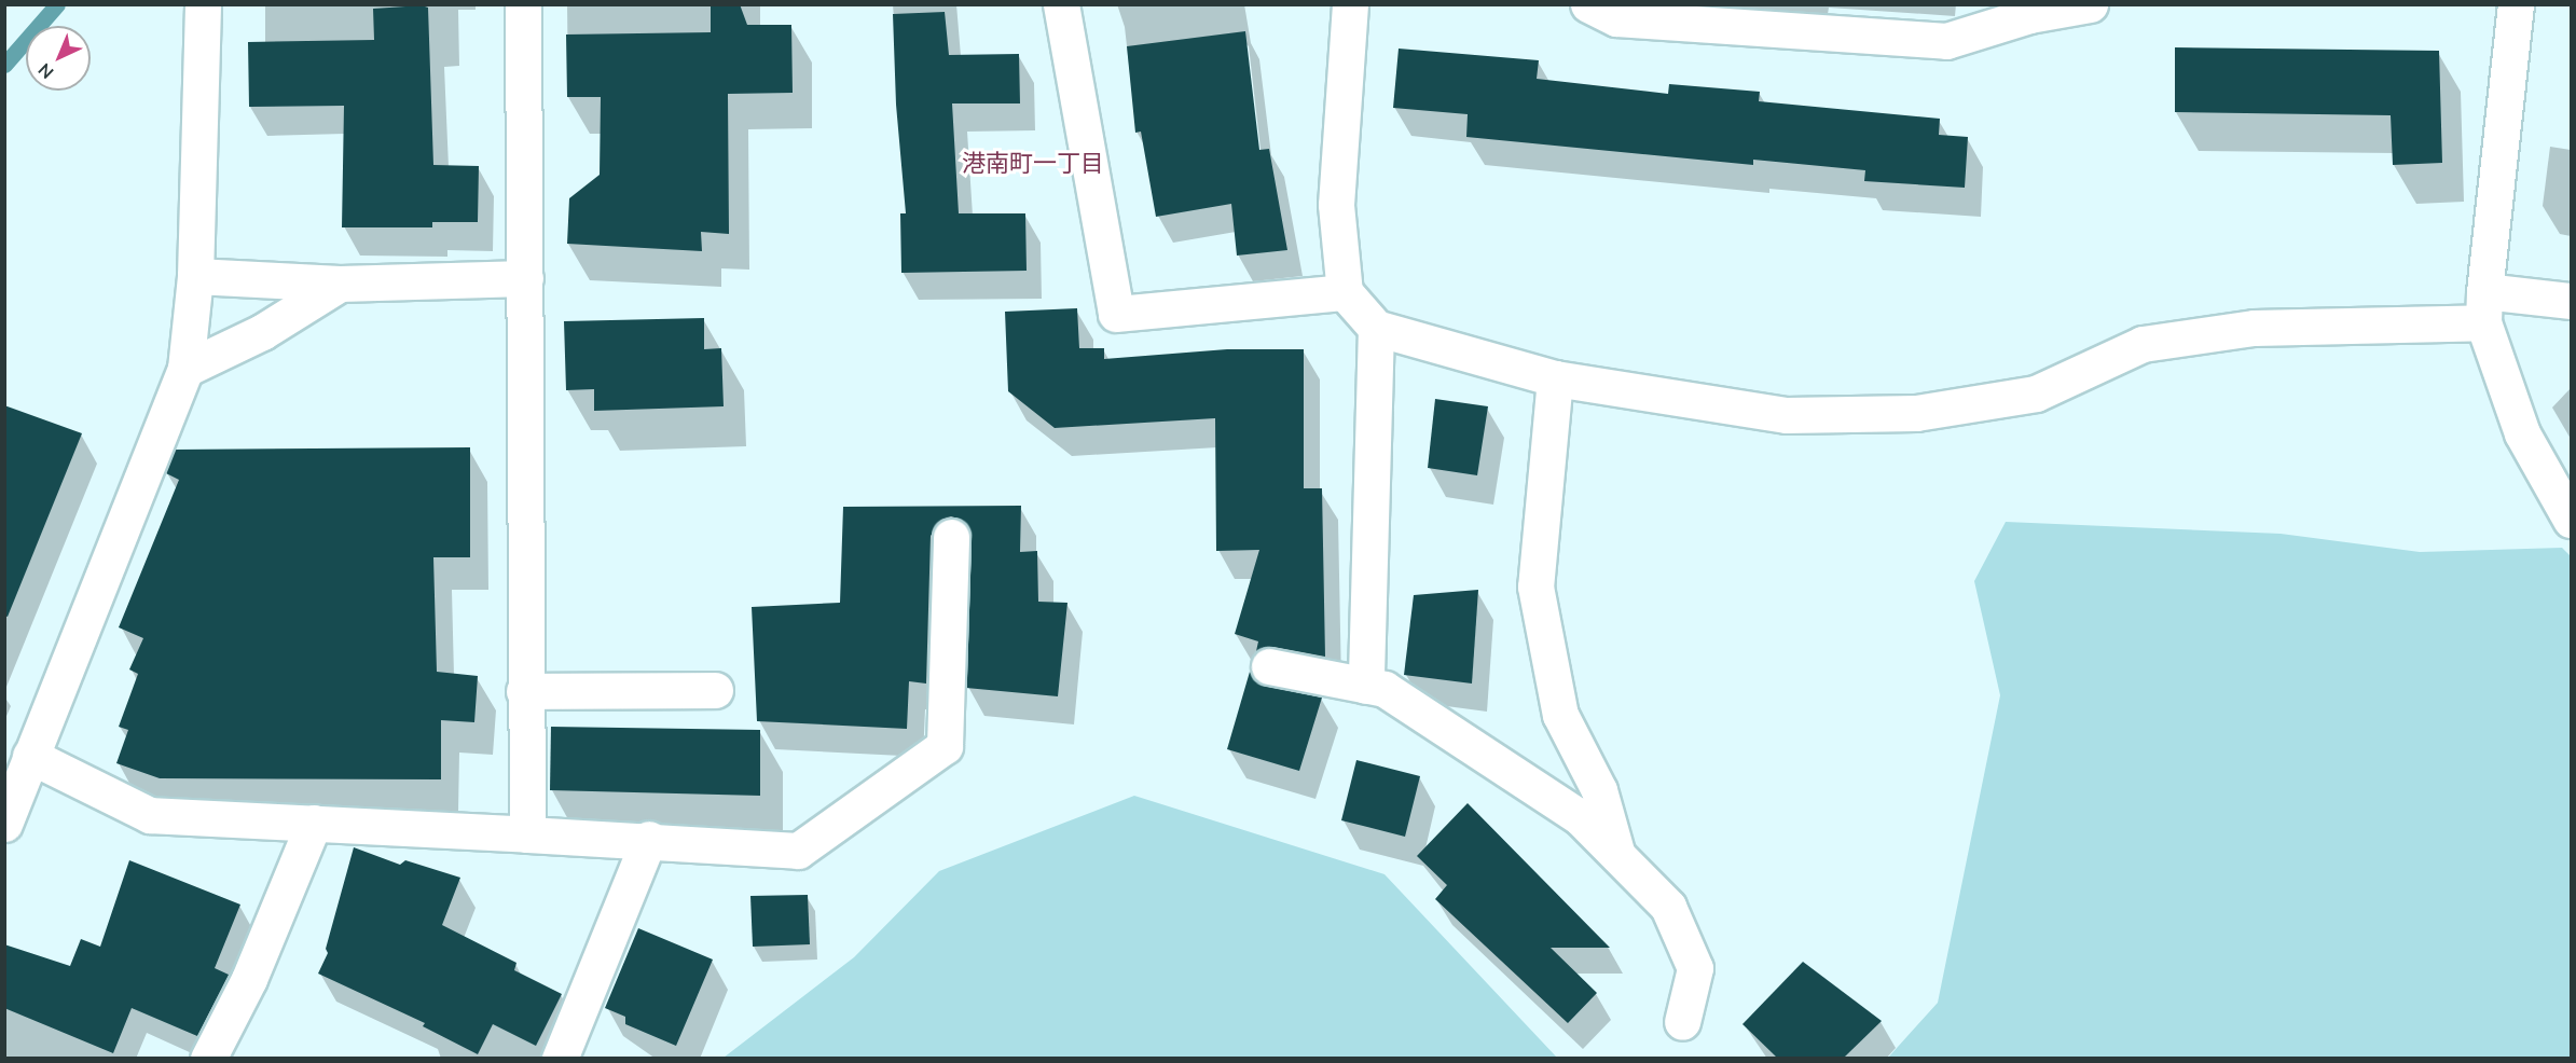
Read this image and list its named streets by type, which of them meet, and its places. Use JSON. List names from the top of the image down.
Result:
{
  "districts": ["港南町一丁目"],
  "north": "bottom left"
}
